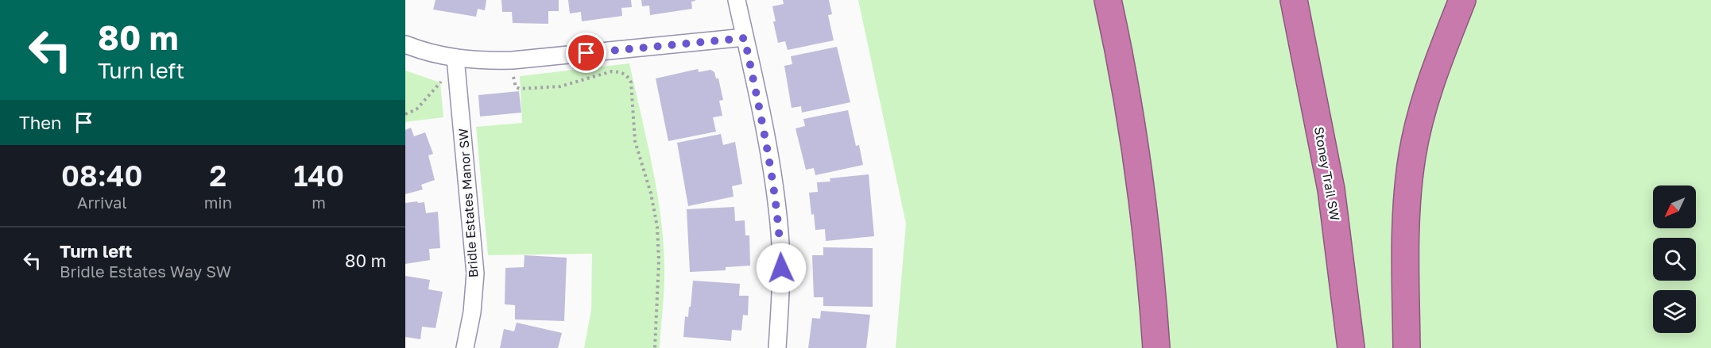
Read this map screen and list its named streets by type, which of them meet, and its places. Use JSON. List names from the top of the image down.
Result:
{
  "streets": {
    "highway": ["Stoney Trail SW"],
    "street": ["Bridle Estates Manor SW"]
  },
  "north": "bottom left",
  "page": {
    "turn": ["80 m", "Turn left"],
    "then": "Then",
    "eta": [
      "08:40",
      "Arrival",
      "2",
      "min",
      "140",
      "m"
    ],
    "list": [
      {
        "name": "Turn left",
        "note": "Bridle Estates Way SW",
        "value": "80 m"
      }
    ]
  }
}
